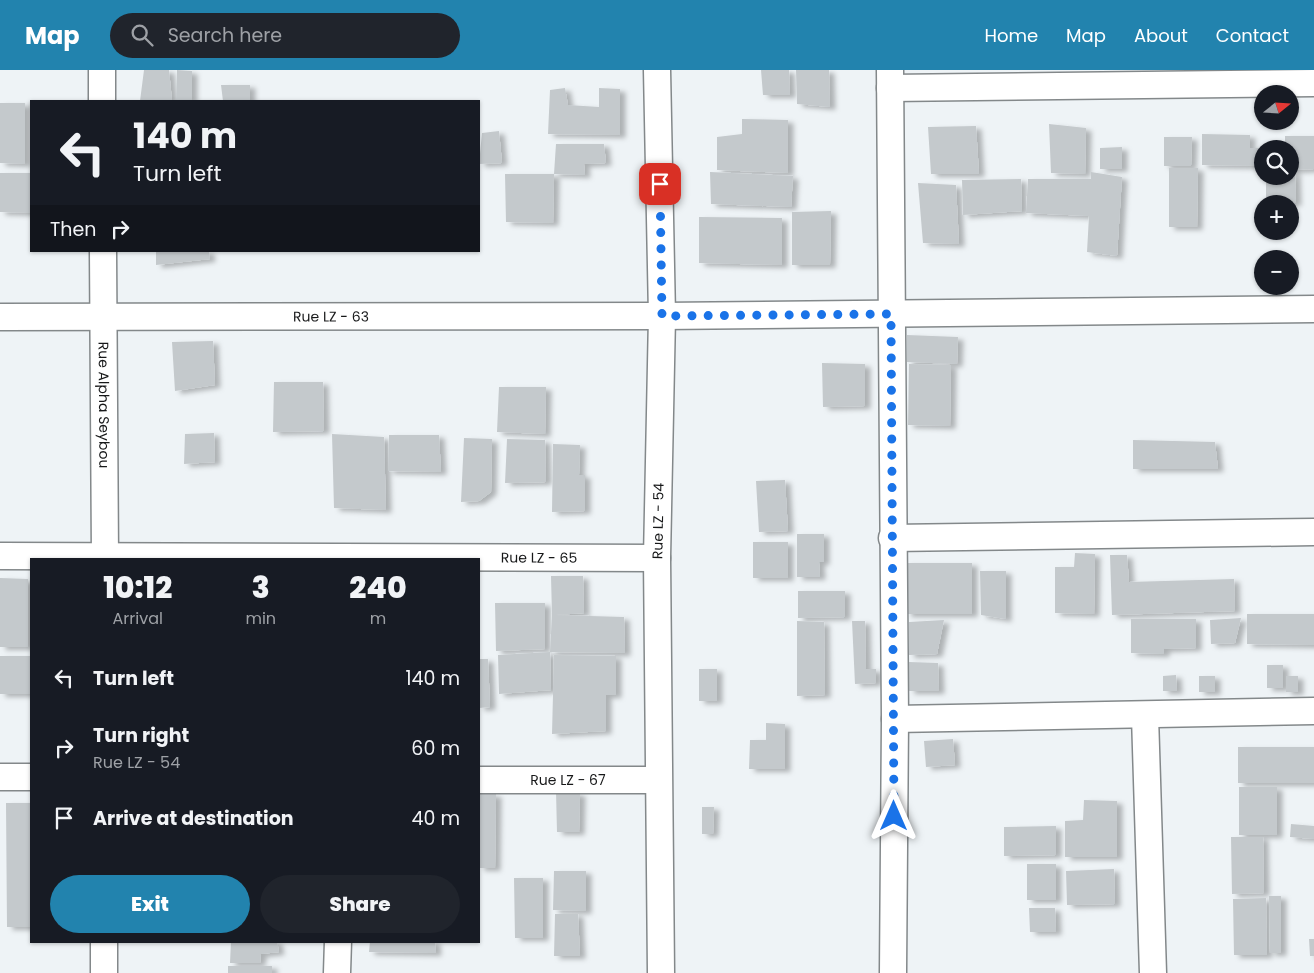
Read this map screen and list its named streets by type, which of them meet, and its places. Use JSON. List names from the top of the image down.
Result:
{
  "streets": {
    "street": [
      "Rue LZ - 63",
      "Rue Alpha Seybou",
      "Rue LZ - 54",
      "Rue LZ - 65",
      "Rue LZ - 67"
    ]
  },
  "crossings": [
    ["Rue LZ - 63", "Rue Alpha Seybou"],
    ["Rue LZ - 63", "Rue LZ - 54"],
    ["Rue Alpha Seybou", "Rue LZ - 65"],
    ["Rue LZ - 54", "Rue LZ - 65"],
    ["Rue LZ - 54", "Rue LZ - 67"]
  ],
  "north": "right",
  "page": {
    "header": "Map",
    "search": "Search here",
    "nav": [
      "Home",
      "Map",
      "About",
      "Contact"
    ],
    "map_buttons": ["+", "−"],
    "turn": ["140 m", "Turn left"],
    "then": "Then",
    "eta": [
      "10:12",
      "Arrival",
      "3",
      "min",
      "240",
      "m"
    ],
    "list": [
      {
        "name": "Turn left",
        "value": "140 m"
      },
      {
        "name": "Turn right",
        "note": "Rue LZ - 54",
        "value": "60 m"
      },
      {
        "name": "Arrive at destination",
        "value": "40 m"
      }
    ],
    "buttons": ["Exit", "Share"]
  }
}
